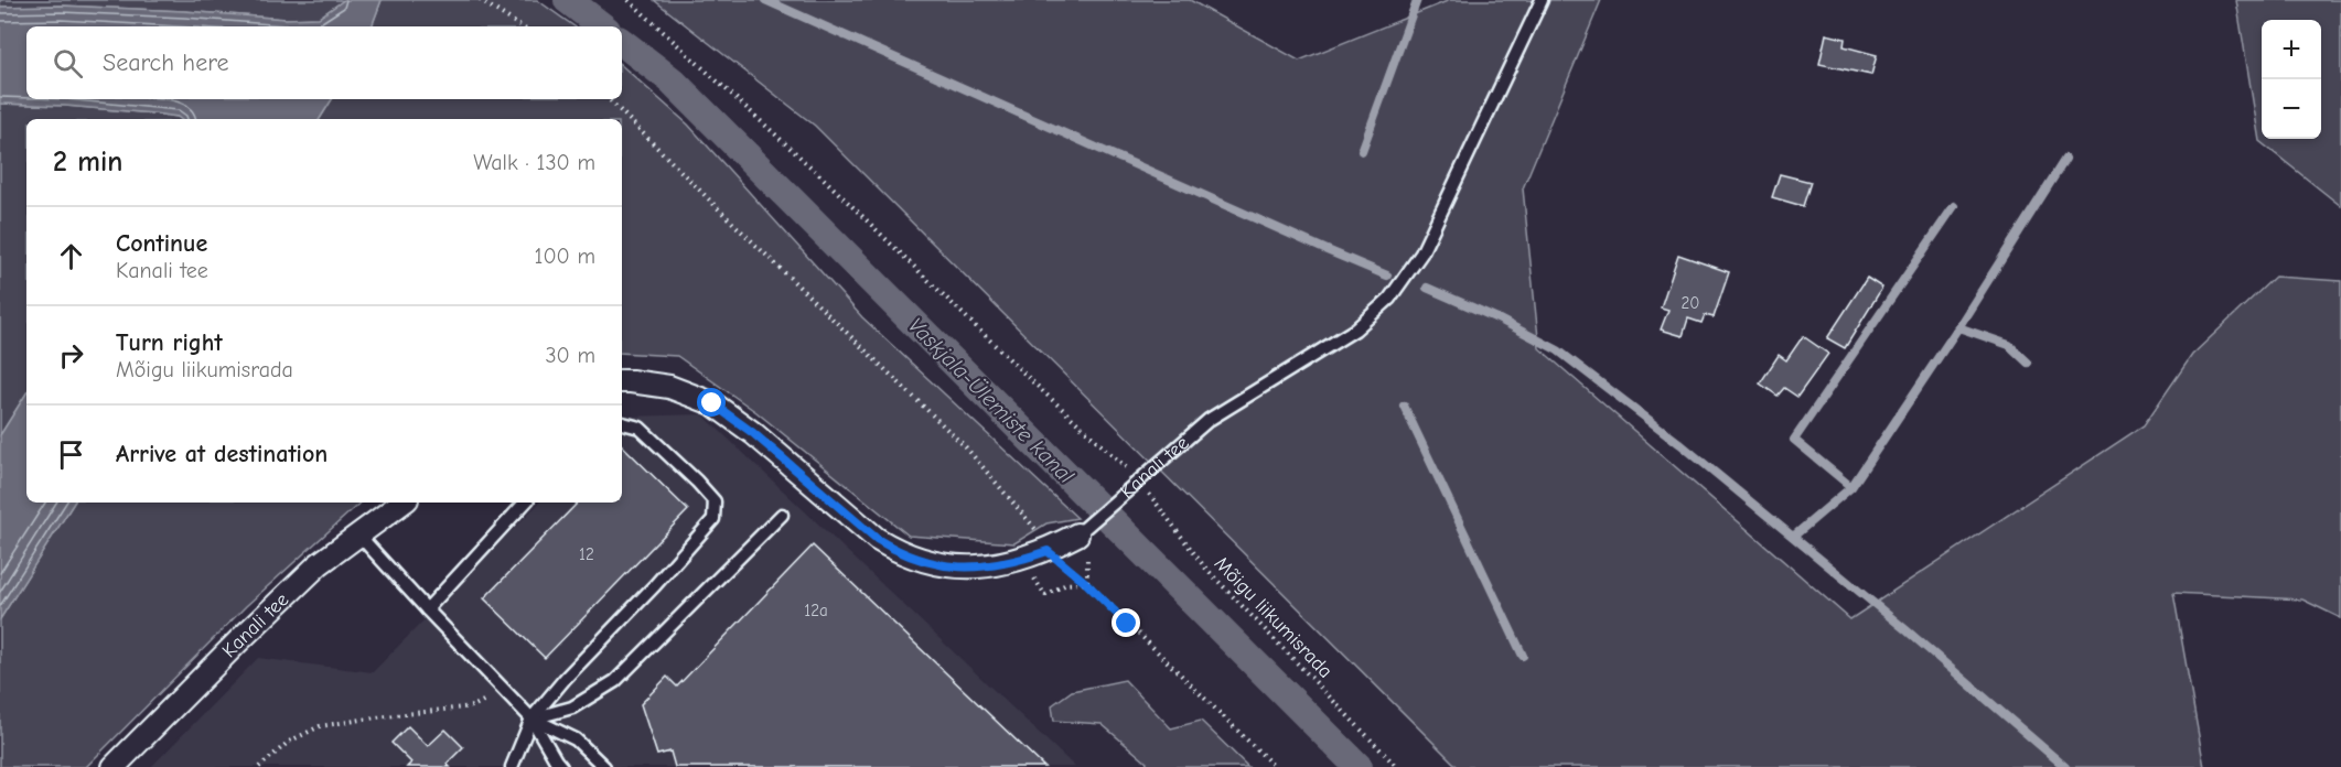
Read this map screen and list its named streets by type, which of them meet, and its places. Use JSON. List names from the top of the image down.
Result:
{
  "streets": {
    "street": ["Kanali tee"],
    "path": ["Mõigu liikumisrada"]
  },
  "crossings": [
    ["Kanali tee", "Mõigu liikumisrada"]
  ],
  "water": ["Vaskjala-Ülemiste kanal"],
  "house_numbers": ["20", "12", "12a"],
  "page": {
    "map_buttons": ["+", "−"],
    "search": "Search here",
    "heading": ["2 min", "Walk · 130 m"],
    "list": [
      ["Continue", "Kanali tee", "100 m"],
      ["Turn right", "Mõigu liikumisrada", "30 m"],
      "Arrive at destination"
    ]
  }
}
